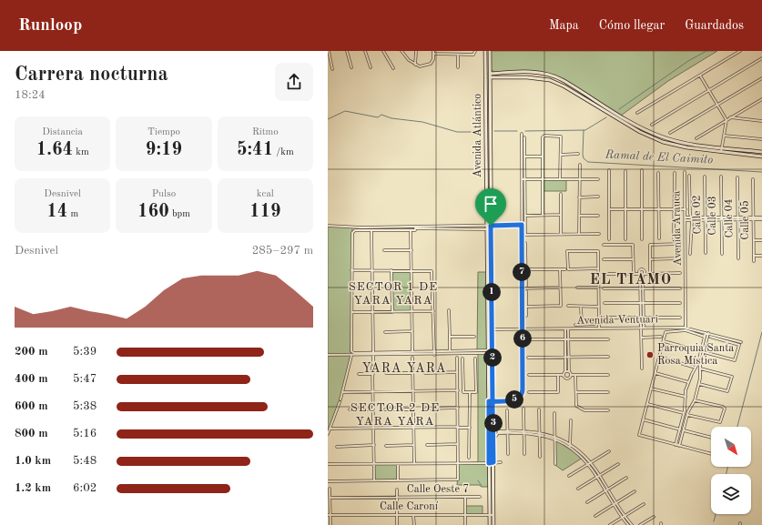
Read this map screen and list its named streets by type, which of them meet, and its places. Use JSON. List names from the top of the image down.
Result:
{
  "streets": {
    "main road": ["Avenida Atlántico"],
    "street": [
      "Calle 02",
      "Calle 03",
      "Calle 04",
      "Calle 05",
      "Avenida Arauca",
      "Avenida Ventuari",
      "Calle Oeste 7",
      "Calle Caroní"
    ]
  },
  "crossings": [
    ["Avenida Atlántico", "Avenida Ventuari"],
    ["Avenida Atlántico", "Calle Caroní"],
    ["Avenida Arauca", "Avenida Ventuari"]
  ],
  "districts": [
    "EL TIAMO",
    "SECTOR 1 DE YARA YARA",
    "YARA YARA",
    "SECTOR 2 DE YARA YARA"
  ],
  "water": ["Ramal de El Caimito"],
  "places": ["Parroquia Santa Rosa Mística"],
  "north": "bottom right",
  "page": {
    "header": "Runloop",
    "nav": ["Mapa", "Cómo llegar", "Guardados"],
    "heading": ["Carrera nocturna", "18:24"],
    "stats": [
      ["Distancia", "1.64 km"],
      ["Tiempo", "9:19"],
      ["Ritmo", "5:41 /km"],
      ["Desnivel", "14 m"],
      ["Pulso", "160 bpm"],
      ["kcal", "119"]
    ],
    "chart": ["Desnivel", "285–297 m"],
    "pins": [
      "7",
      "1",
      "6",
      "2",
      "5",
      "3"
    ],
    "list": [
      {
        "name": "200 m",
        "note": "5:39"
      },
      {
        "name": "400 m",
        "note": "5:47"
      },
      {
        "name": "600 m",
        "note": "5:38"
      },
      {
        "name": "800 m",
        "note": "5:16"
      },
      {
        "name": "1.0 km",
        "note": "5:48"
      },
      {
        "name": "1.2 km",
        "note": "6:02"
      }
    ]
  }
}
